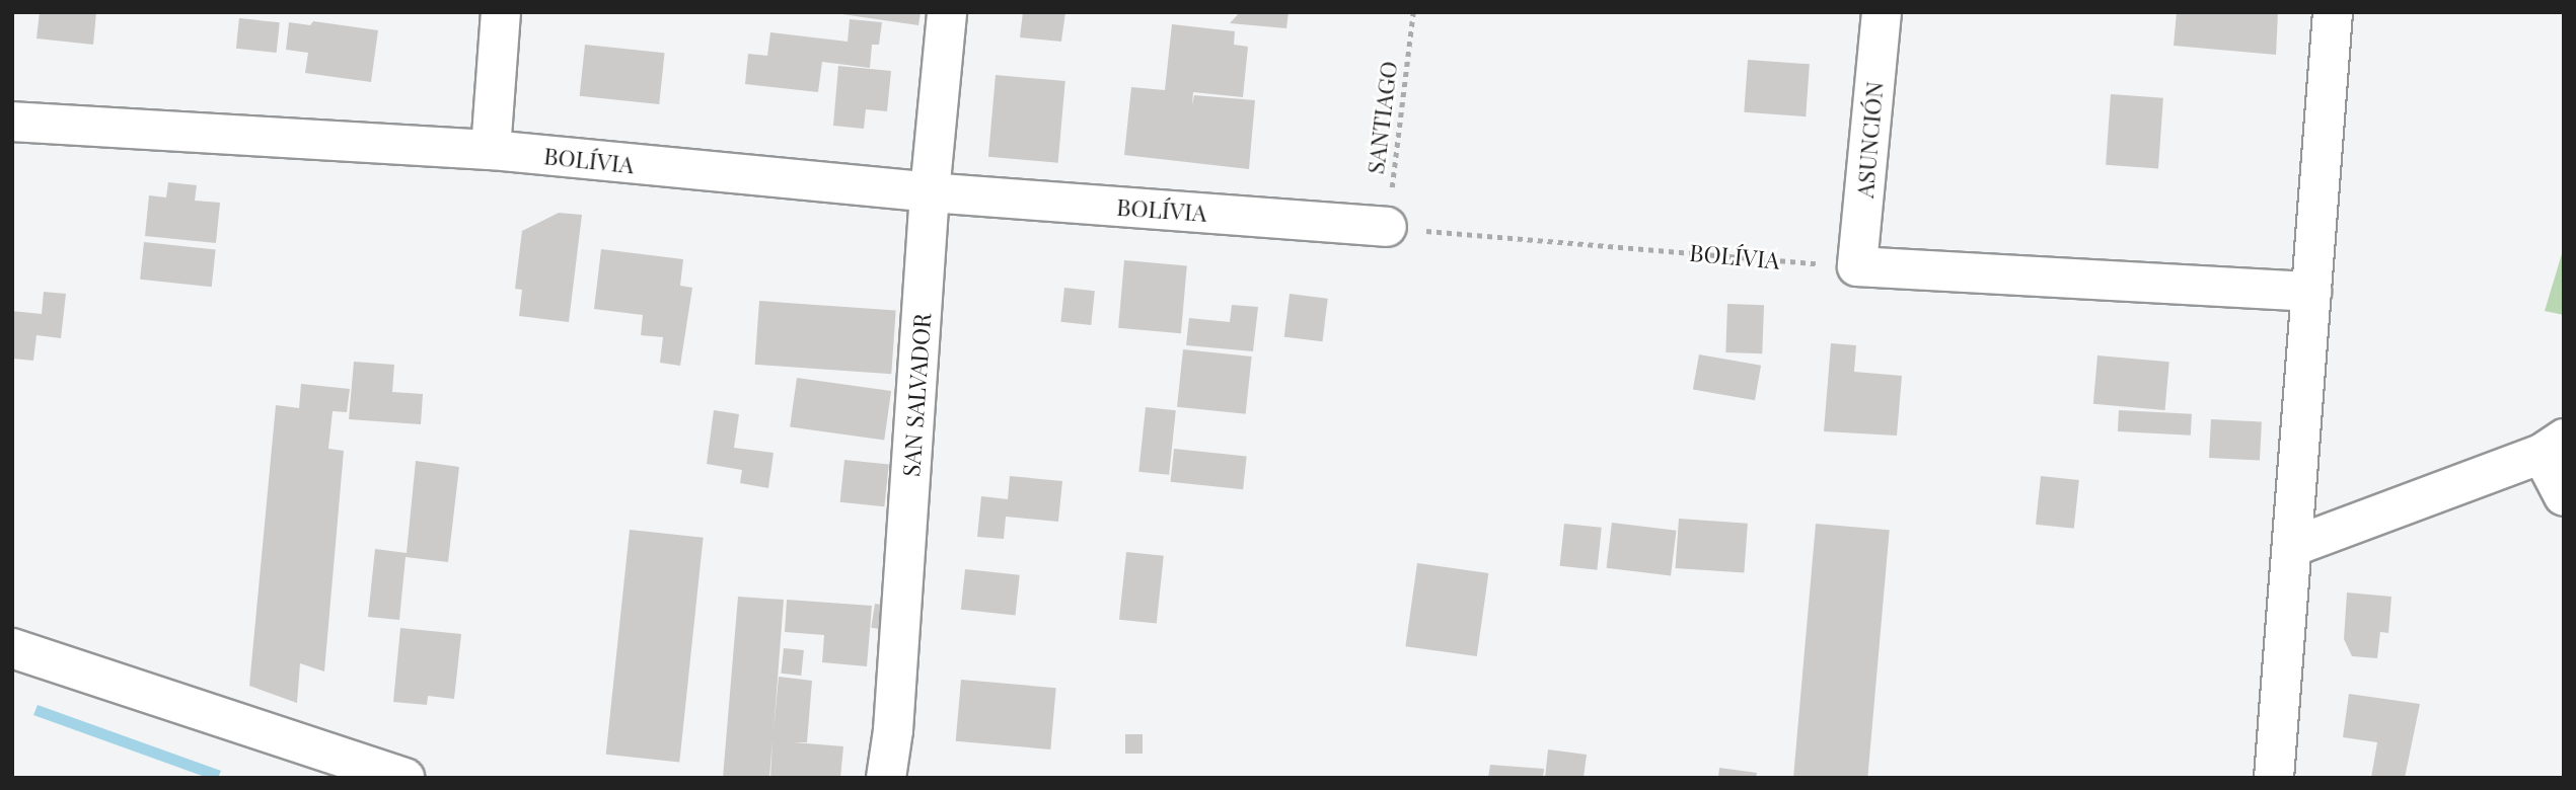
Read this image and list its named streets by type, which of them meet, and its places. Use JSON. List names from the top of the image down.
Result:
{
  "streets": {
    "street": ["ASUNCIÓN", "BOLÍVIA", "SAN SALVADOR"],
    "path": ["SANTIAGO"]
  },
  "crossings": [
    ["SANTIAGO", "BOLÍVIA"],
    ["ASUNCIÓN", "BOLÍVIA"],
    ["BOLÍVIA", "SAN SALVADOR"]
  ]
}
